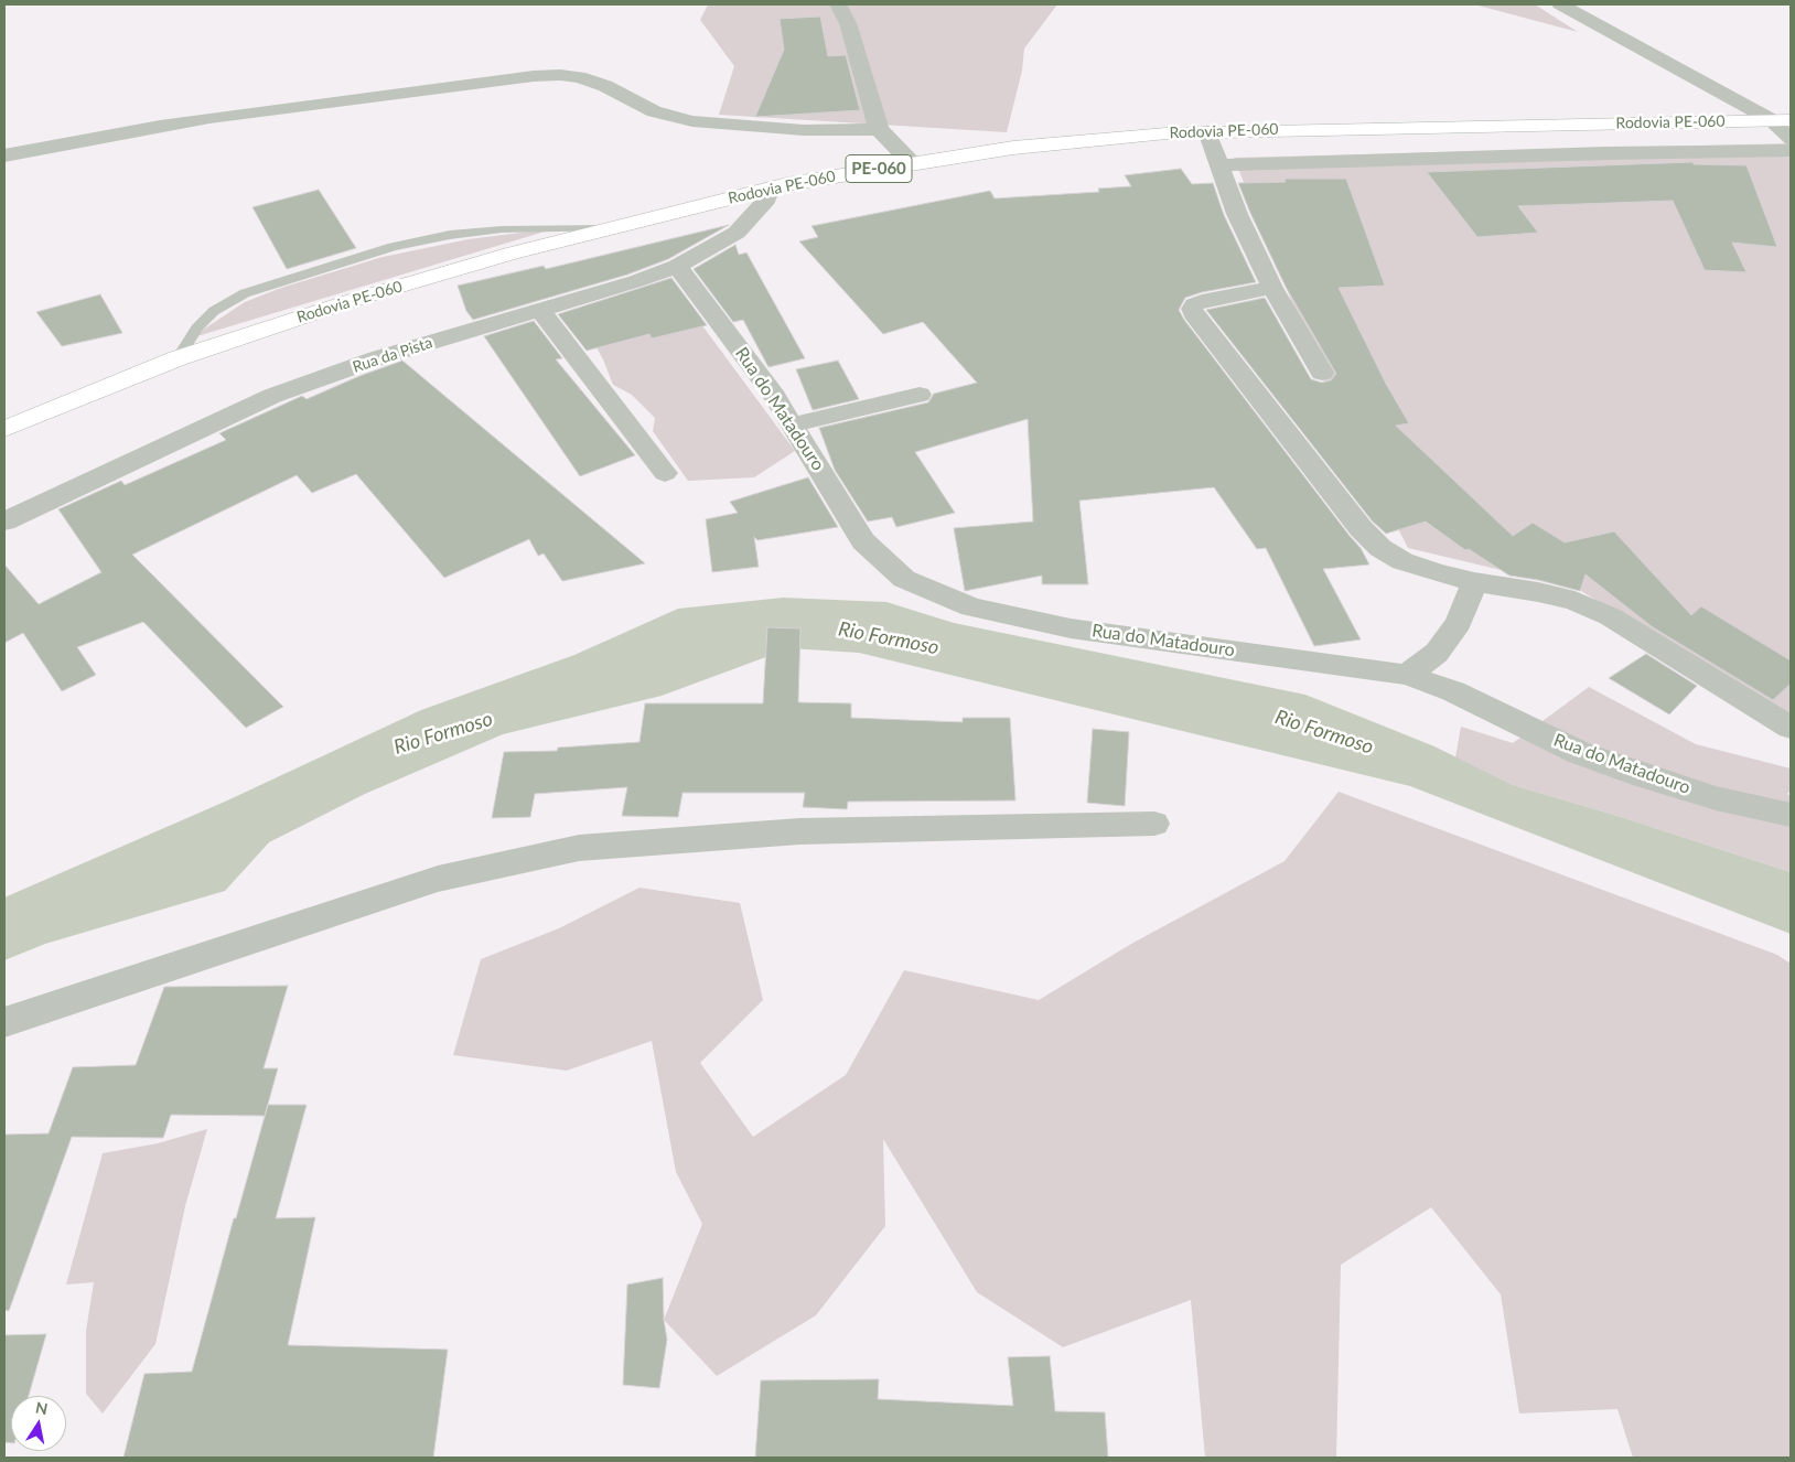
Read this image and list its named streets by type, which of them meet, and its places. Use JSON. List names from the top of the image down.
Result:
{
  "streets": {
    "main road": ["Rodovia PE-060", "PE-060"],
    "street": ["Rua da Pista", "Rua do Matadouro"]
  },
  "crossings": [
    ["Rodovia PE-060", "Rua da Pista"],
    ["Rua da Pista", "Rua do Matadouro"]
  ],
  "water": ["Rio Formoso"],
  "north": "top"
}
